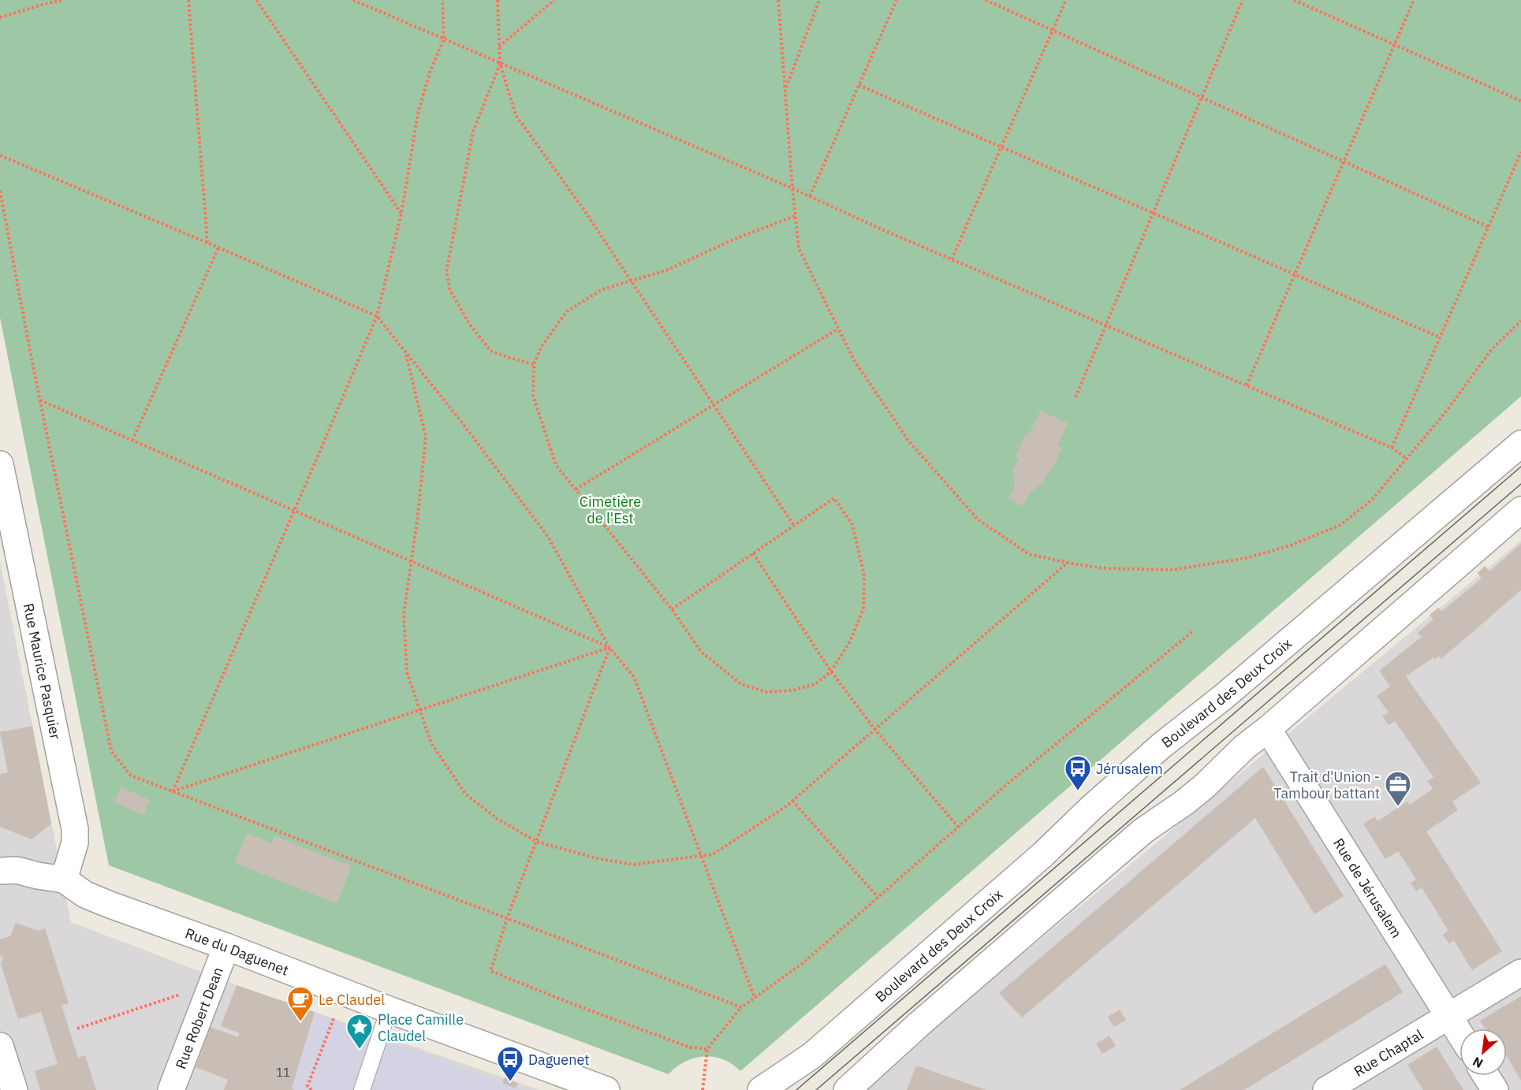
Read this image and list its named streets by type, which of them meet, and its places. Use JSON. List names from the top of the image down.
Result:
{
  "streets": {
    "street": [
      "Rue Maurice Pasquier",
      "Boulevard des Deux Croix",
      "Rue de Jérusalem",
      "Rue du Daguenet",
      "Rue Robert Dean",
      "Rue Chaptal"
    ]
  },
  "crossings": [
    ["Rue Maurice Pasquier", "Rue du Daguenet"],
    ["Rue de Jérusalem", "Rue Chaptal"],
    ["Rue du Daguenet", "Rue Robert Dean"]
  ],
  "parks": ["Cimetière de l'Est"],
  "places": {
    "bus stop": ["Jérusalem", "Daguenet"],
    "office": ["Trait d'Union - Tambour battant"],
    "cafe": ["Le Claudel"],
    "place": ["Place Camille Claudel"]
  },
  "house_numbers": ["11"],
  "north": "bottom left"
}
